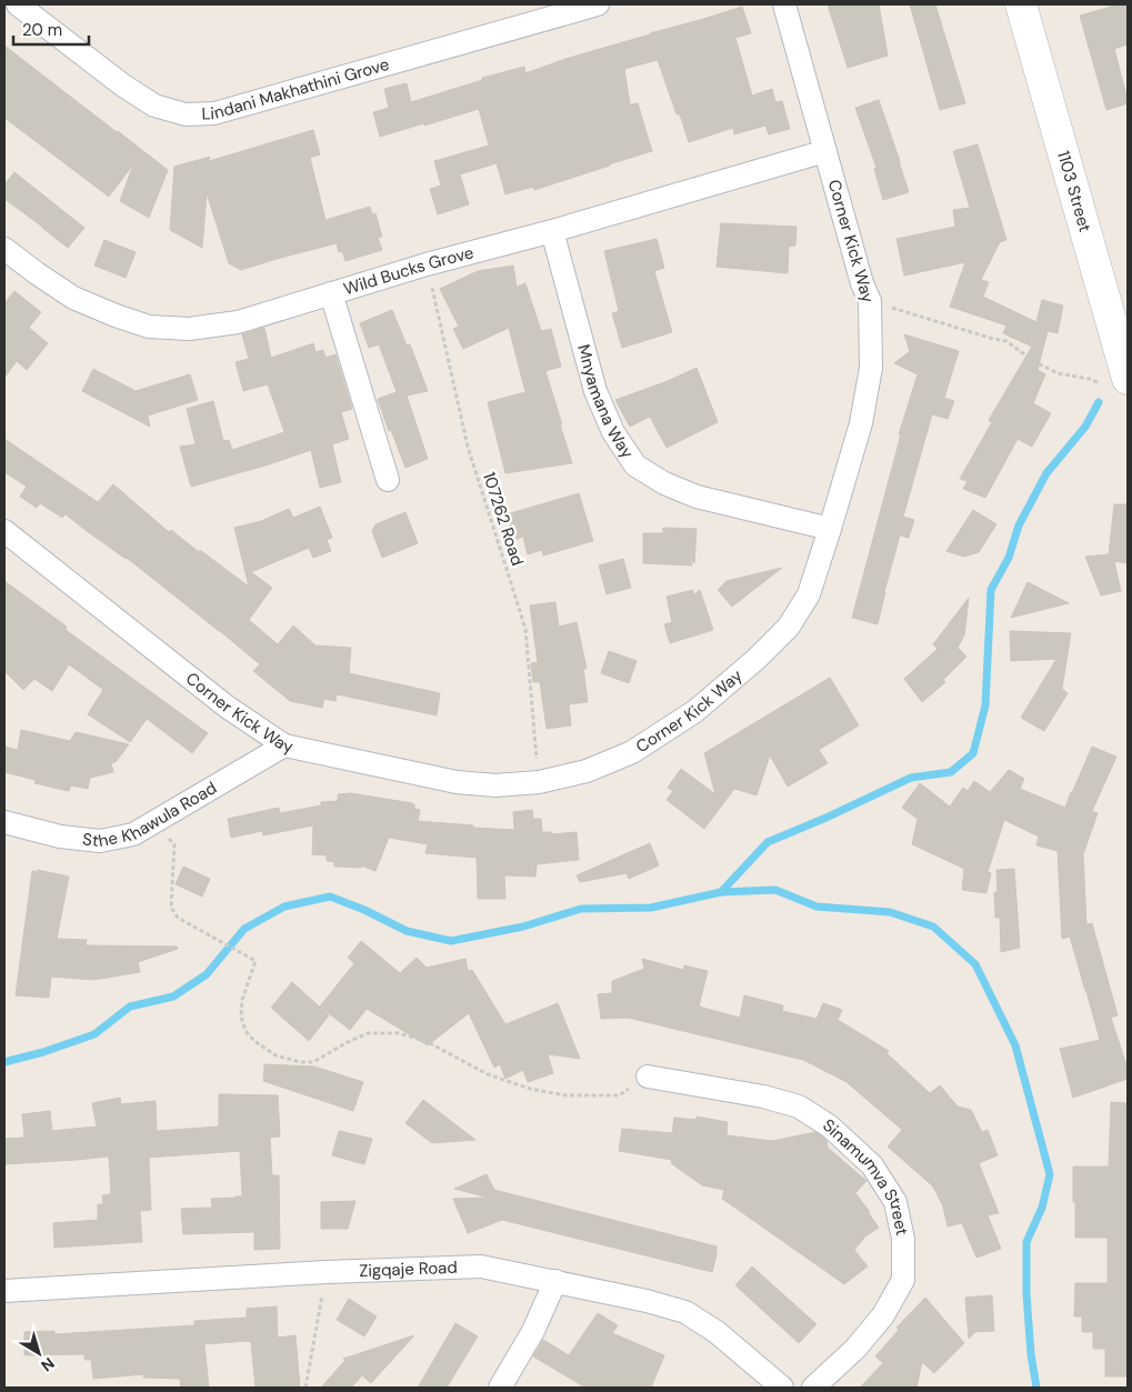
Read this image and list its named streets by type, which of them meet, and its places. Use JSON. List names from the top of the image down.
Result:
{
  "streets": {
    "street": [
      "Lindani Makhathini Grove",
      "1103 Street",
      "Corner Kick Way",
      "Wild Bucks Grove",
      "Mnyamana Way",
      "Sthe Khawula Road",
      "Sinamumva Street",
      "Zigqaje Road"
    ],
    "path": ["107262 Road"]
  },
  "crossings": [
    ["Corner Kick Way", "Wild Bucks Grove"],
    ["Corner Kick Way", "Mnyamana Way"],
    ["Corner Kick Way", "107262 Road"],
    ["Corner Kick Way", "Sthe Khawula Road"],
    ["Wild Bucks Grove", "Mnyamana Way"],
    ["Wild Bucks Grove", "107262 Road"]
  ],
  "scale_bar": "20 m",
  "north": "bottom right"
}
